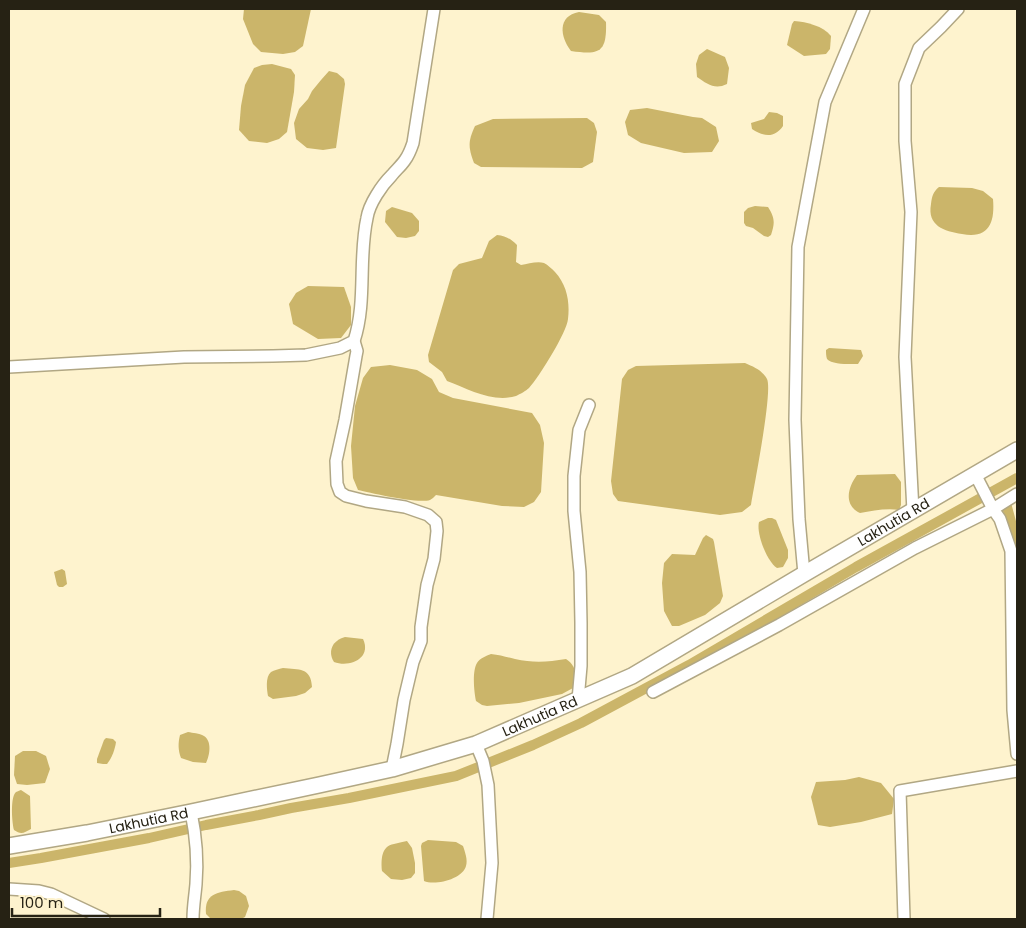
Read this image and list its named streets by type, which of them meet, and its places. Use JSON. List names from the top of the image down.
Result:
{
  "streets": {
    "street": ["Lakhutia Rd"]
  },
  "scale_bar": "100 m"
}
